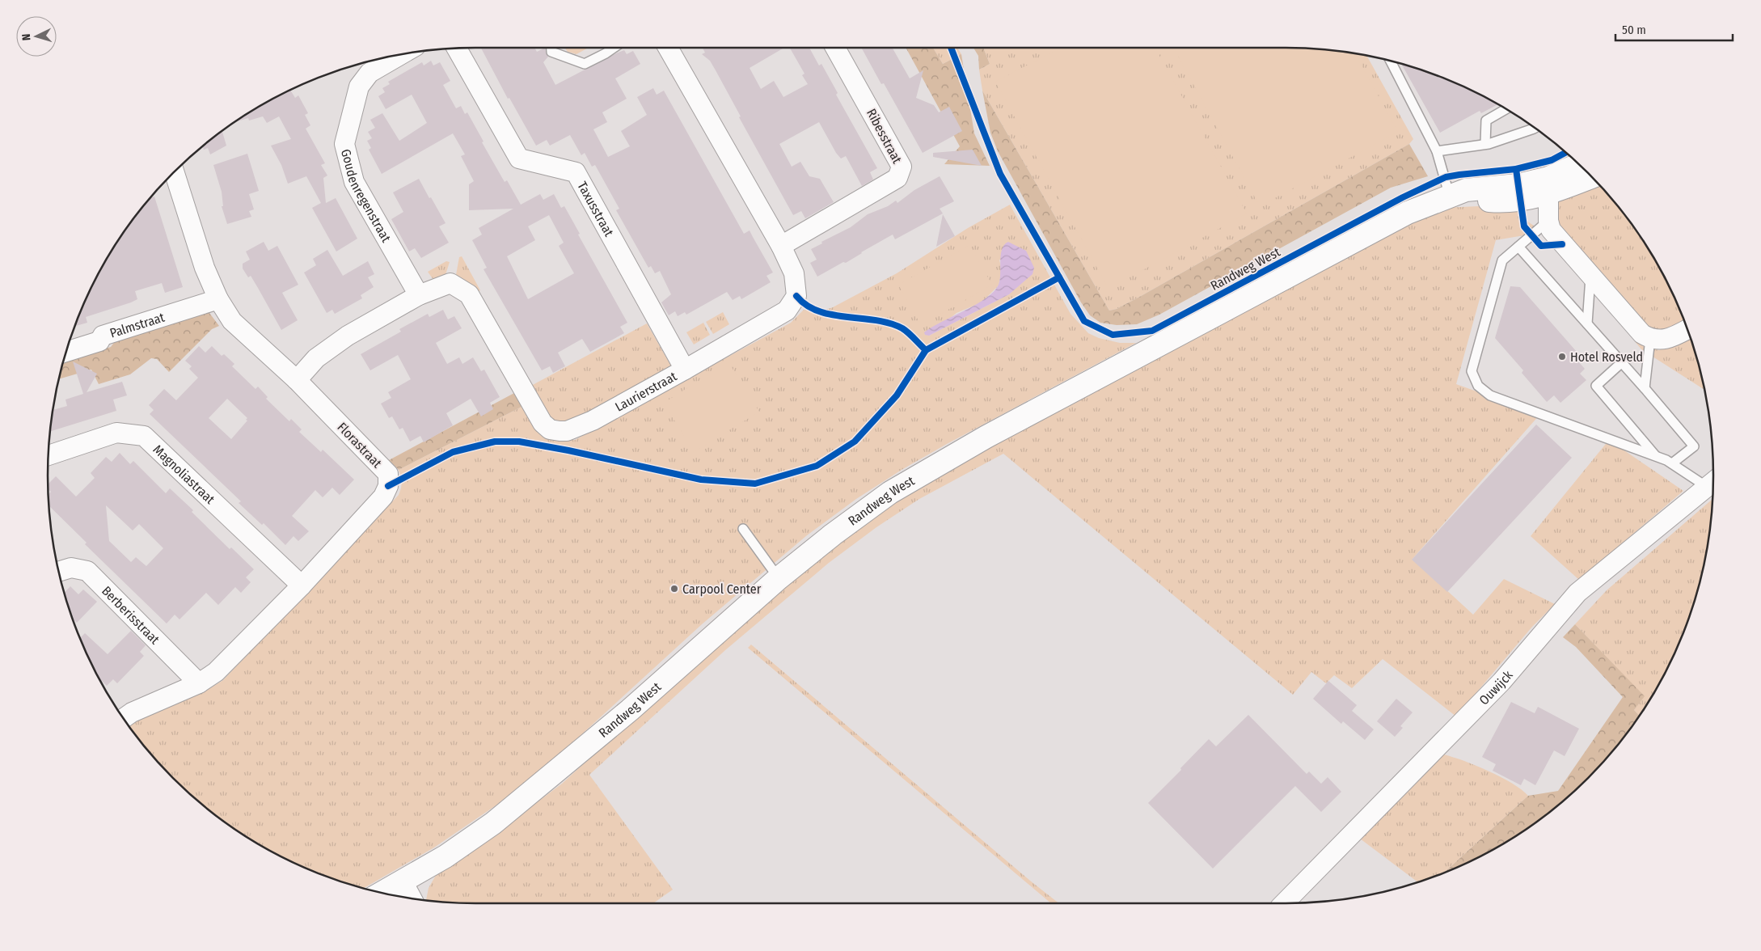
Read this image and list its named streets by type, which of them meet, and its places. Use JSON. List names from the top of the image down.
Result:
{
  "streets": {
    "street": [
      "Ribesstraat",
      "Goudenregenstraat",
      "Taxusstraat",
      "Randweg West",
      "Palmstraat",
      "Laurierstraat",
      "Florastraat",
      "Magnoliastraat",
      "Berberisstraat",
      "Ouwijck"
    ]
  },
  "crossings": [
    ["Ribesstraat", "Laurierstraat"],
    ["Goudenregenstraat", "Laurierstraat"],
    ["Taxusstraat", "Laurierstraat"],
    ["Palmstraat", "Florastraat"],
    ["Laurierstraat", "Florastraat"],
    ["Florastraat", "Magnoliastraat"],
    ["Florastraat", "Berberisstraat"]
  ],
  "places": ["Hotel Rosveld", "Carpool Center"],
  "scale_bar": "50 m",
  "north": "left"
}
